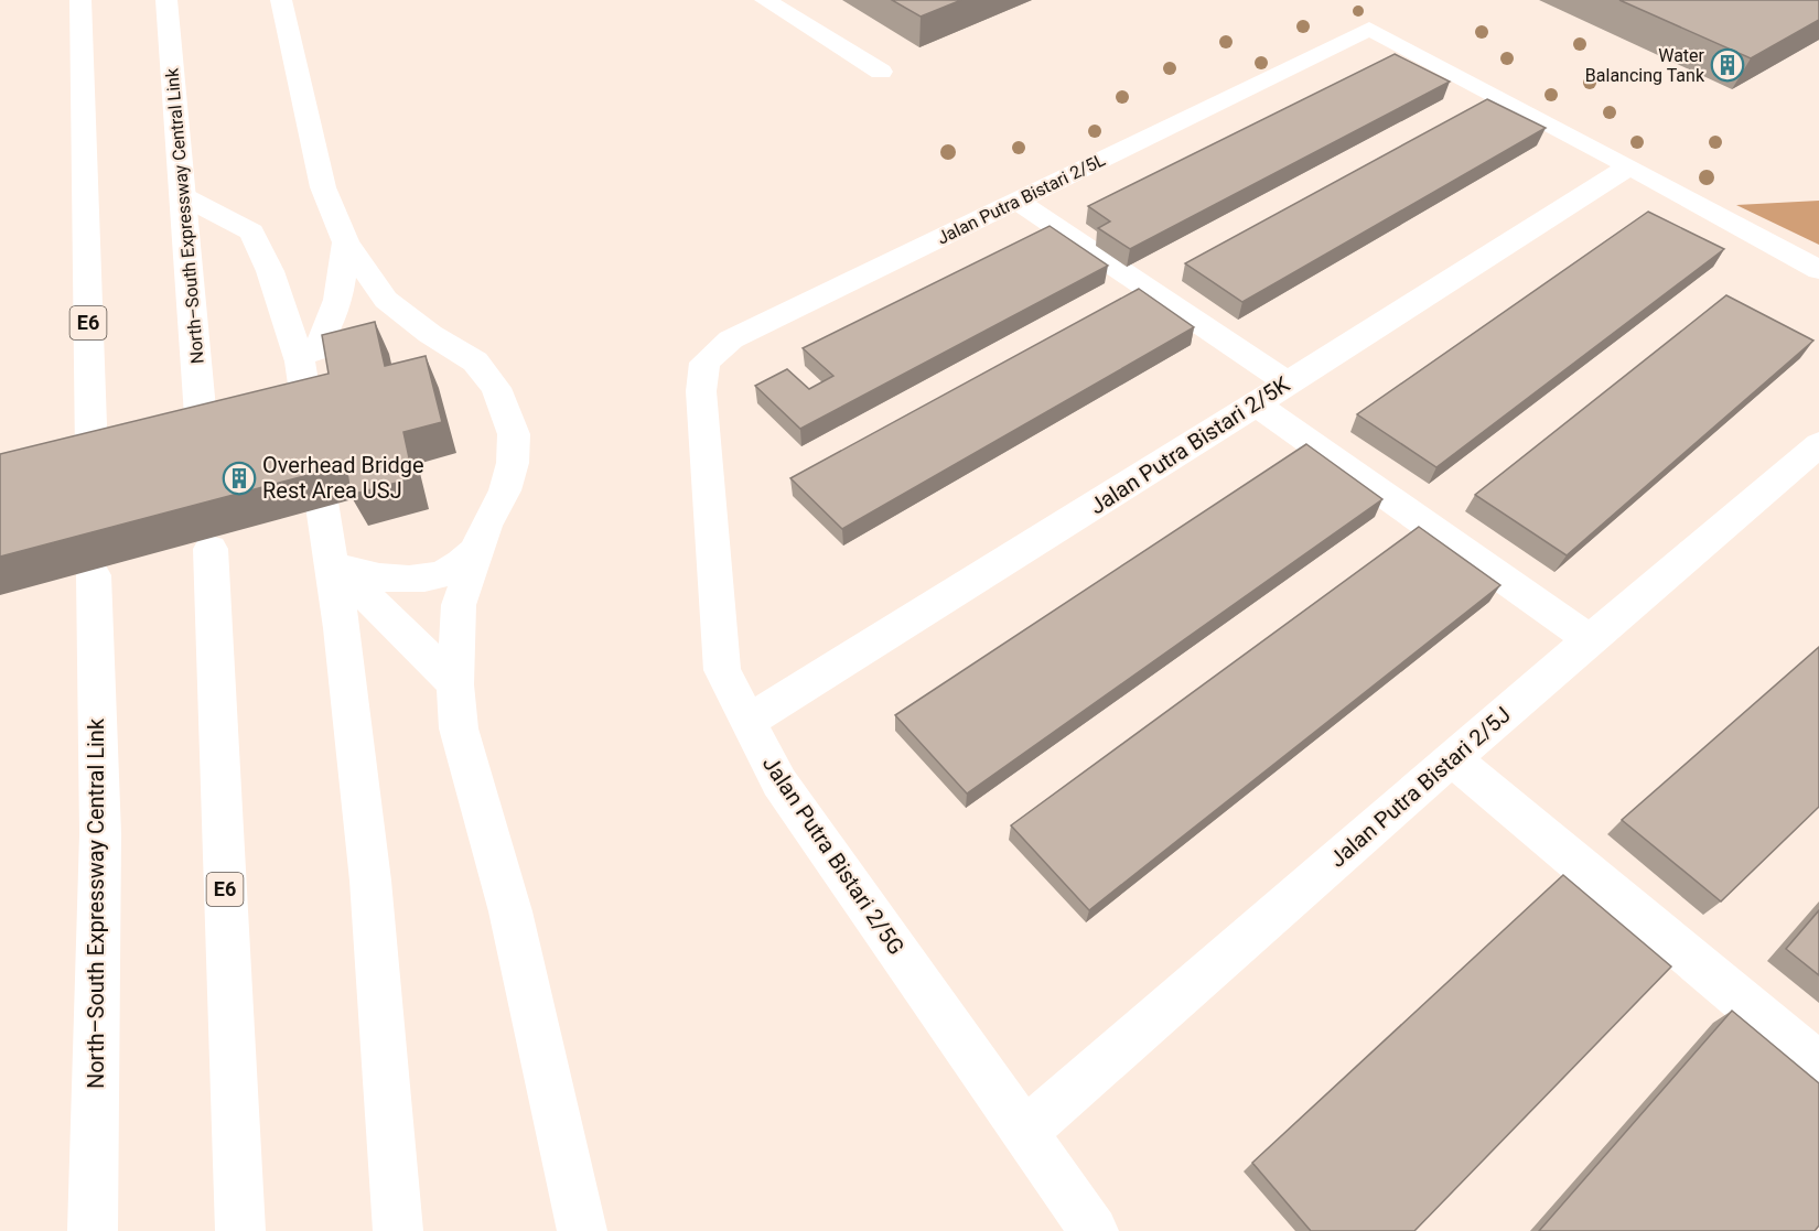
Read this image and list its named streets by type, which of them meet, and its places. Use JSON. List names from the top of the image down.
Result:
{
  "streets": {
    "main road": [
      "Jalan Putra Bistari 2/5L",
      "North–South Expressway Central Link",
      "E6",
      "Jalan Putra Bistari 2/5K",
      "Jalan Putra Bistari 2/5J",
      "Jalan Putra Bistari 2/5G"
    ]
  },
  "crossings": [
    ["Jalan Putra Bistari 2/5L", "Jalan Putra Bistari 2/5K"],
    ["Jalan Putra Bistari 2/5L", "Jalan Putra Bistari 2/5G"],
    ["Jalan Putra Bistari 2/5K", "Jalan Putra Bistari 2/5G"],
    ["Jalan Putra Bistari 2/5J", "Jalan Putra Bistari 2/5G"]
  ],
  "places": {
    "building": ["Water Balancing Tank", "Overhead Bridge Rest Area USJ"]
  }
}
